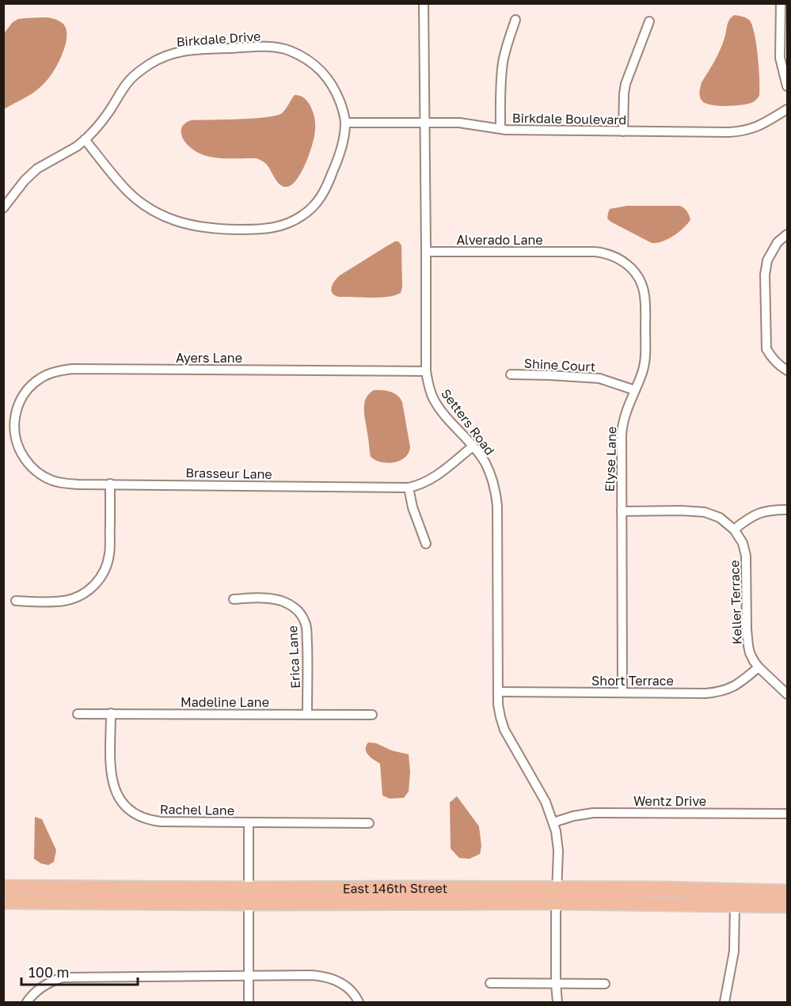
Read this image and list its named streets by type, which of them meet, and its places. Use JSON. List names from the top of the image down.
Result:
{
  "streets": {
    "main road": ["East 146th Street"],
    "street": [
      "Birkdale Drive",
      "Birkdale Boulevard",
      "Alverado Lane",
      "Ayers Lane",
      "Shine Court",
      "Setters Road",
      "Elyse Lane",
      "Brasseur Lane",
      "Keller Terrace",
      "Erica Lane",
      "Short Terrace",
      "Madeline Lane",
      "Wentz Drive",
      "Rachel Lane"
    ]
  },
  "crossings": [
    ["Birkdale Drive", "Birkdale Boulevard"],
    ["Birkdale Boulevard", "Setters Road"],
    ["Alverado Lane", "Setters Road"],
    ["Alverado Lane", "Elyse Lane"],
    ["Ayers Lane", "Setters Road"],
    ["Ayers Lane", "Brasseur Lane"],
    ["Shine Court", "Elyse Lane"],
    ["Setters Road", "Brasseur Lane"],
    ["Setters Road", "Short Terrace"],
    ["Setters Road", "Wentz Drive"],
    ["Setters Road", "East 146th Street"],
    ["Elyse Lane", "Keller Terrace"],
    ["Elyse Lane", "Short Terrace"],
    ["Keller Terrace", "Short Terrace"],
    ["Erica Lane", "Madeline Lane"],
    ["Madeline Lane", "Rachel Lane"]
  ],
  "scale_bar": "100 m"
}
